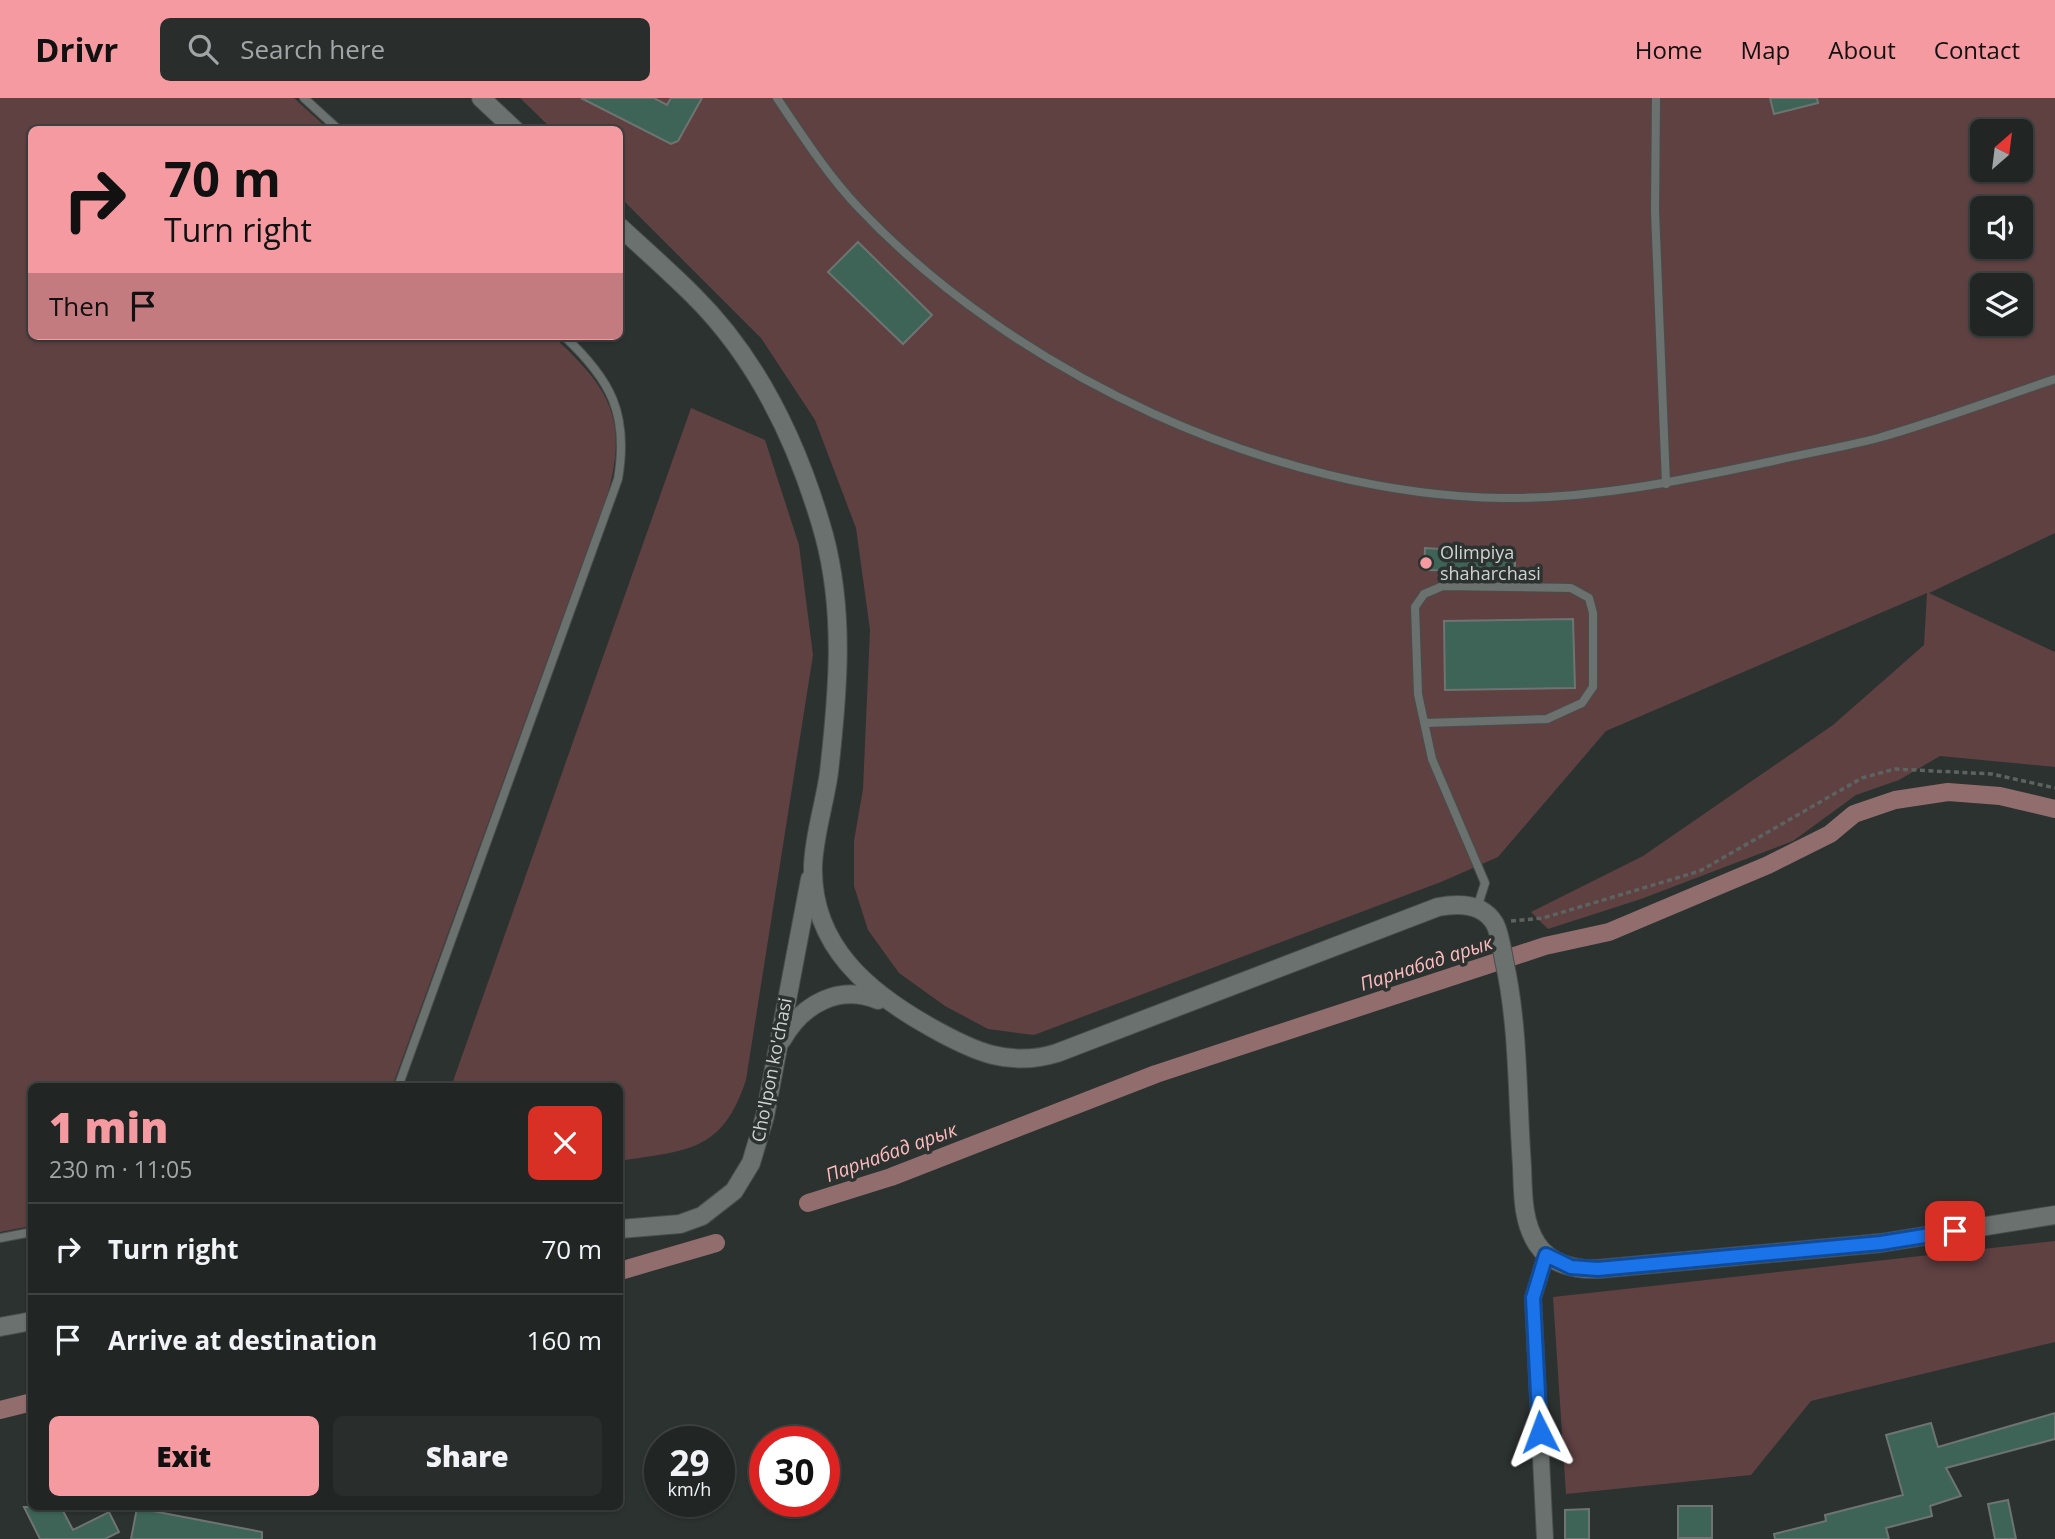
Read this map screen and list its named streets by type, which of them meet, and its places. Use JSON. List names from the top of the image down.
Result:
{
  "streets": {
    "main road": ["Cho'lpon ko'chasi"]
  },
  "water": ["Парнабад арык"],
  "places": ["Olimpiya shaharchasi"],
  "north": "top right",
  "page": {
    "header": "Drivr",
    "search": "Search here",
    "nav": [
      "Home",
      "Map",
      "About",
      "Contact"
    ],
    "turn": ["70 m", "Turn right"],
    "then": "Then",
    "heading": ["1 min", "230 m · 11:05"],
    "list": [
      {
        "name": "Turn right",
        "value": "70 m"
      },
      {
        "name": "Arrive at destination",
        "value": "160 m"
      }
    ],
    "buttons": ["Exit", "Share"],
    "speed": "29 km/h",
    "limit": "30"
  }
}
